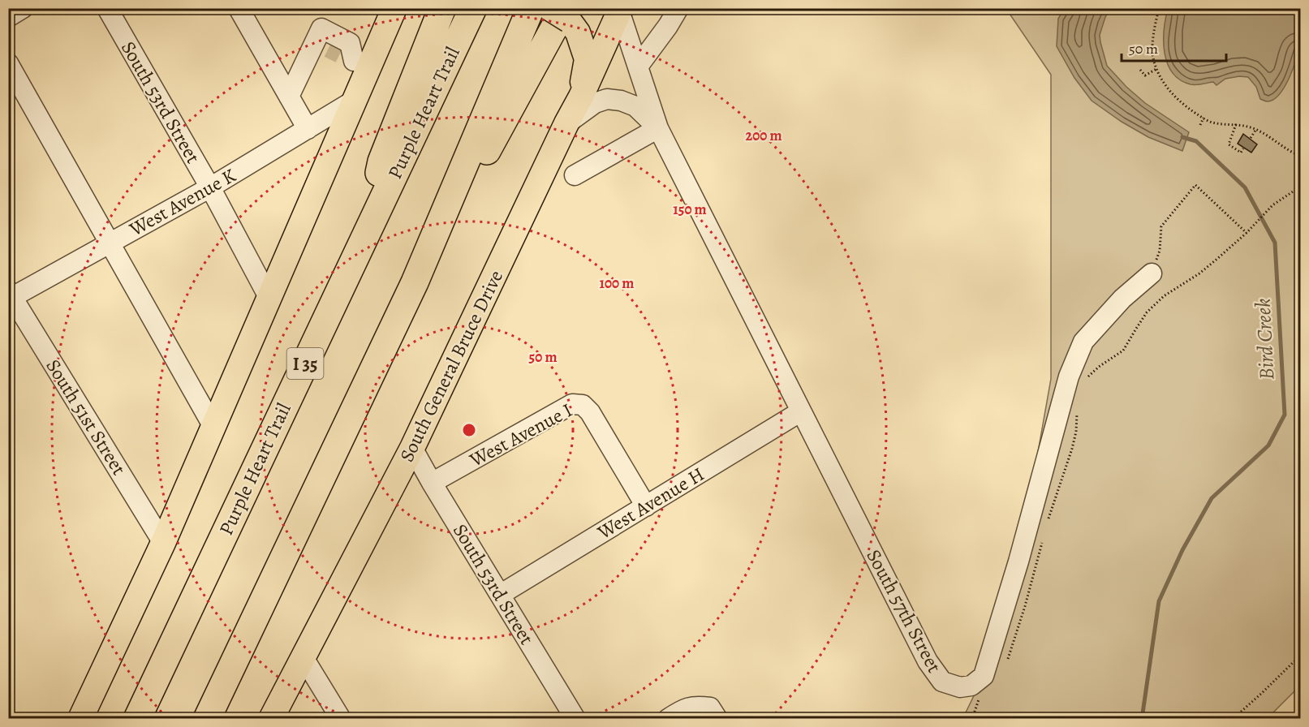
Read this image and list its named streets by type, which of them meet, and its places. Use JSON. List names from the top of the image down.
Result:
{
  "streets": {
    "highway": ["Purple Heart Trail", "I 35"],
    "main road": ["South General Bruce Drive"],
    "street": [
      "South 53rd Street",
      "West Avenue K",
      "South 51st Street",
      "West Avenue I",
      "West Avenue H",
      "South 57th Street"
    ]
  },
  "crossings": [
    ["South 53rd Street", "West Avenue K"],
    ["South 53rd Street", "South General Bruce Drive"],
    ["South 53rd Street", "West Avenue I"],
    ["South 53rd Street", "West Avenue H"],
    ["West Avenue K", "South 51st Street"],
    ["South General Bruce Drive", "South 57th Street"],
    ["West Avenue I", "West Avenue H"],
    ["West Avenue H", "South 57th Street"]
  ],
  "water": ["Bird Creek"],
  "scale_bar": "50 m",
  "rings": [
    "200 m",
    "150 m",
    "100 m",
    "50 m"
  ]
}
